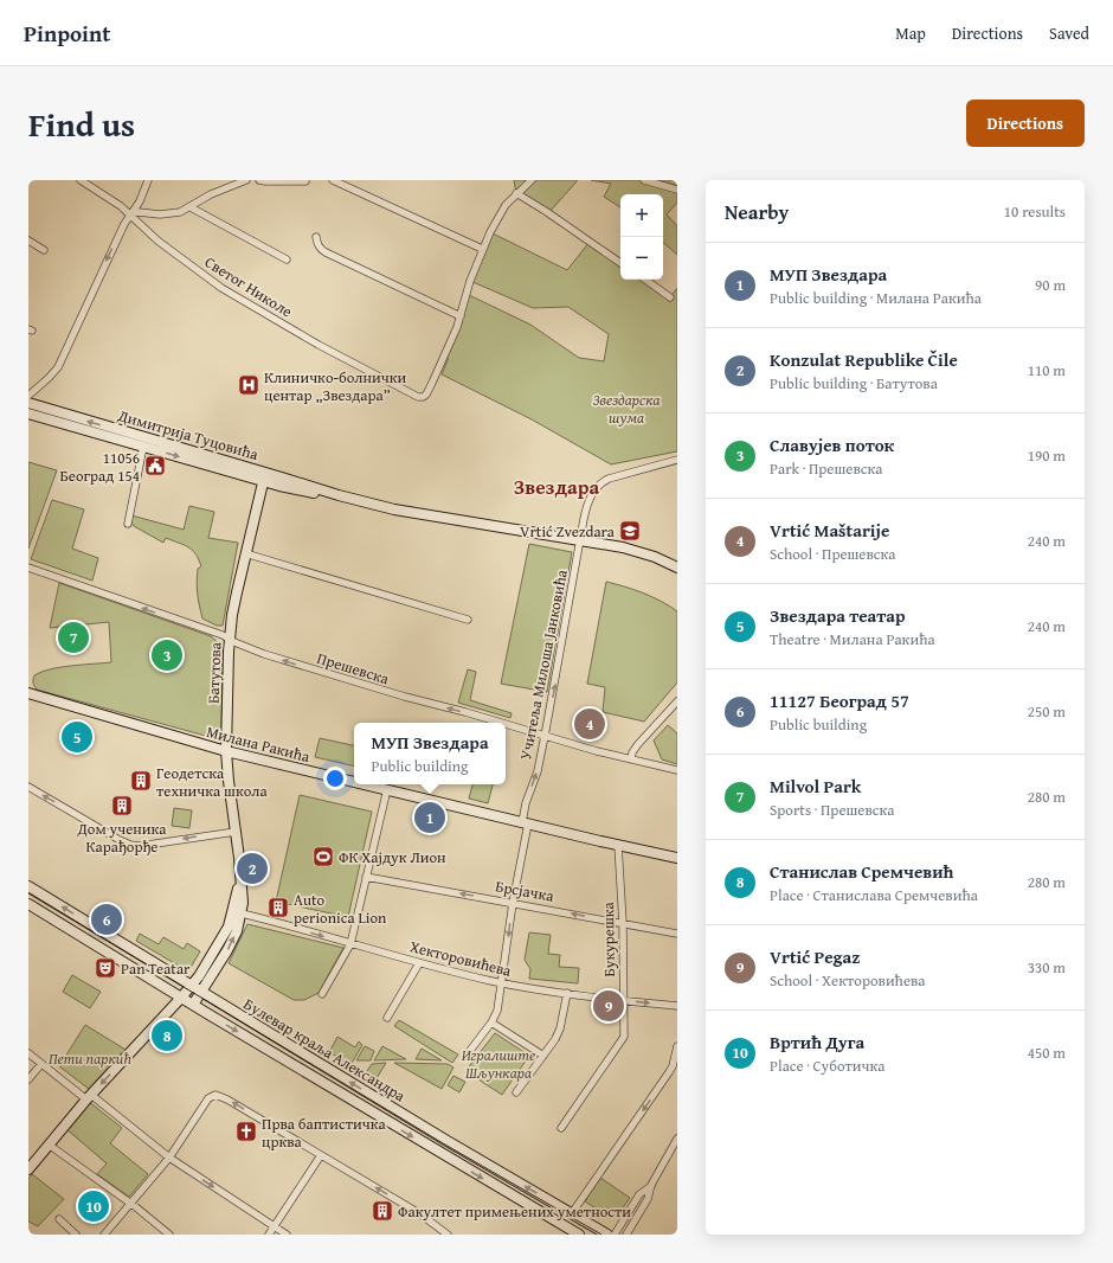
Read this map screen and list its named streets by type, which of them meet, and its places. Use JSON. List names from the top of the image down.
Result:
{
  "streets": {
    "main road": [
      "Димитрија Туцовића",
      "Батутова",
      "Милана Ракића",
      "Булевар краља Александра"
    ],
    "street": [
      "Светог Николе",
      "Учитеља Милоша Јанковића",
      "Прешевска",
      "Брсјачка",
      "Букурешка",
      "Хекторовићева"
    ]
  },
  "crossings": [
    ["Димитрија Туцовића", "Учитеља Милоша Јанковића"],
    ["Димитрија Туцовића", "Батутова"],
    ["Учитеља Милоша Јанковића", "Прешевска"],
    ["Учитеља Милоша Јанковића", "Милана Ракића"],
    ["Учитеља Милоша Јанковића", "Брсјачка"],
    ["Учитеља Милоша Јанковића", "Хекторовићева"],
    ["Прешевска", "Батутова"],
    ["Батутова", "Милана Ракића"],
    ["Батутова", "Хекторовићева"],
    ["Батутова", "Булевар краља Александра"],
    ["Милана Ракића", "Букурешка"],
    ["Брсјачка", "Букурешка"],
    ["Букурешка", "Хекторовићева"]
  ],
  "one_way": ["Прешевска", "Брсјачка", "Хекторовићева"],
  "districts": ["Звездара"],
  "parks": ["Звездарска шума", "Игралиште Шљункара", "Пети паркић"],
  "places": {
    "hospital": ["Клиничко-болнички центар „Звездара”"],
    "public building": ["11056 Београд 154"],
    "school or university": ["Vrtić Zvezdara"],
    "building": [
      "Геодетска техничка школа",
      "Дом ученика Карађорђе",
      "Auto perionica Lion",
      "Факултет примењених уметности"
    ],
    "sports": ["ФК Хајдук Лион"],
    "theatre": ["Pan Teatar"],
    "church": ["Прва баптистичка црква"]
  },
  "page": {
    "header": "Pinpoint",
    "nav": ["Map", "Directions", "Saved"],
    "title": "Find us",
    "buttons": "Directions",
    "heading": ["Nearby", "10 results"],
    "map_buttons": ["+", "−"],
    "list": [
      {
        "mark": "1",
        "name": "МУП Звездара",
        "note": "Public building · Милана Ракића",
        "value": "90 m"
      },
      {
        "mark": "2",
        "name": "Konzulat Republike Čile",
        "note": "Public building · Батутова",
        "value": "110 m"
      },
      {
        "mark": "3",
        "name": "Славујев поток",
        "note": "Park · Прешевска",
        "value": "190 m"
      },
      {
        "mark": "4",
        "name": "Vrtić Maštarije",
        "note": "School · Прешевска",
        "value": "240 m"
      },
      {
        "mark": "5",
        "name": "Звездара театар",
        "note": "Theatre · Милана Ракића",
        "value": "240 m"
      },
      {
        "mark": "6",
        "name": "11127 Београд 57",
        "note": "Public building",
        "value": "250 m"
      },
      {
        "mark": "7",
        "name": "Milvol Park",
        "note": "Sports · Прешевска",
        "value": "280 m"
      },
      {
        "mark": "8",
        "name": "Станислав Сремчевић",
        "note": "Place · Станислава Сремчевића",
        "value": "280 m"
      },
      {
        "mark": "9",
        "name": "Vrtić Pegaz",
        "note": "School · Хекторовићева",
        "value": "330 m"
      },
      {
        "mark": "10",
        "name": "Вртић Дуга",
        "note": "Place · Суботичка",
        "value": "450 m"
      }
    ],
    "pins": [
      "7",
      "3",
      "4",
      "5",
      "1",
      "2",
      "6",
      "9",
      "8",
      "10"
    ],
    "popup": ["МУП Звездара", "Public building"]
  }
}
